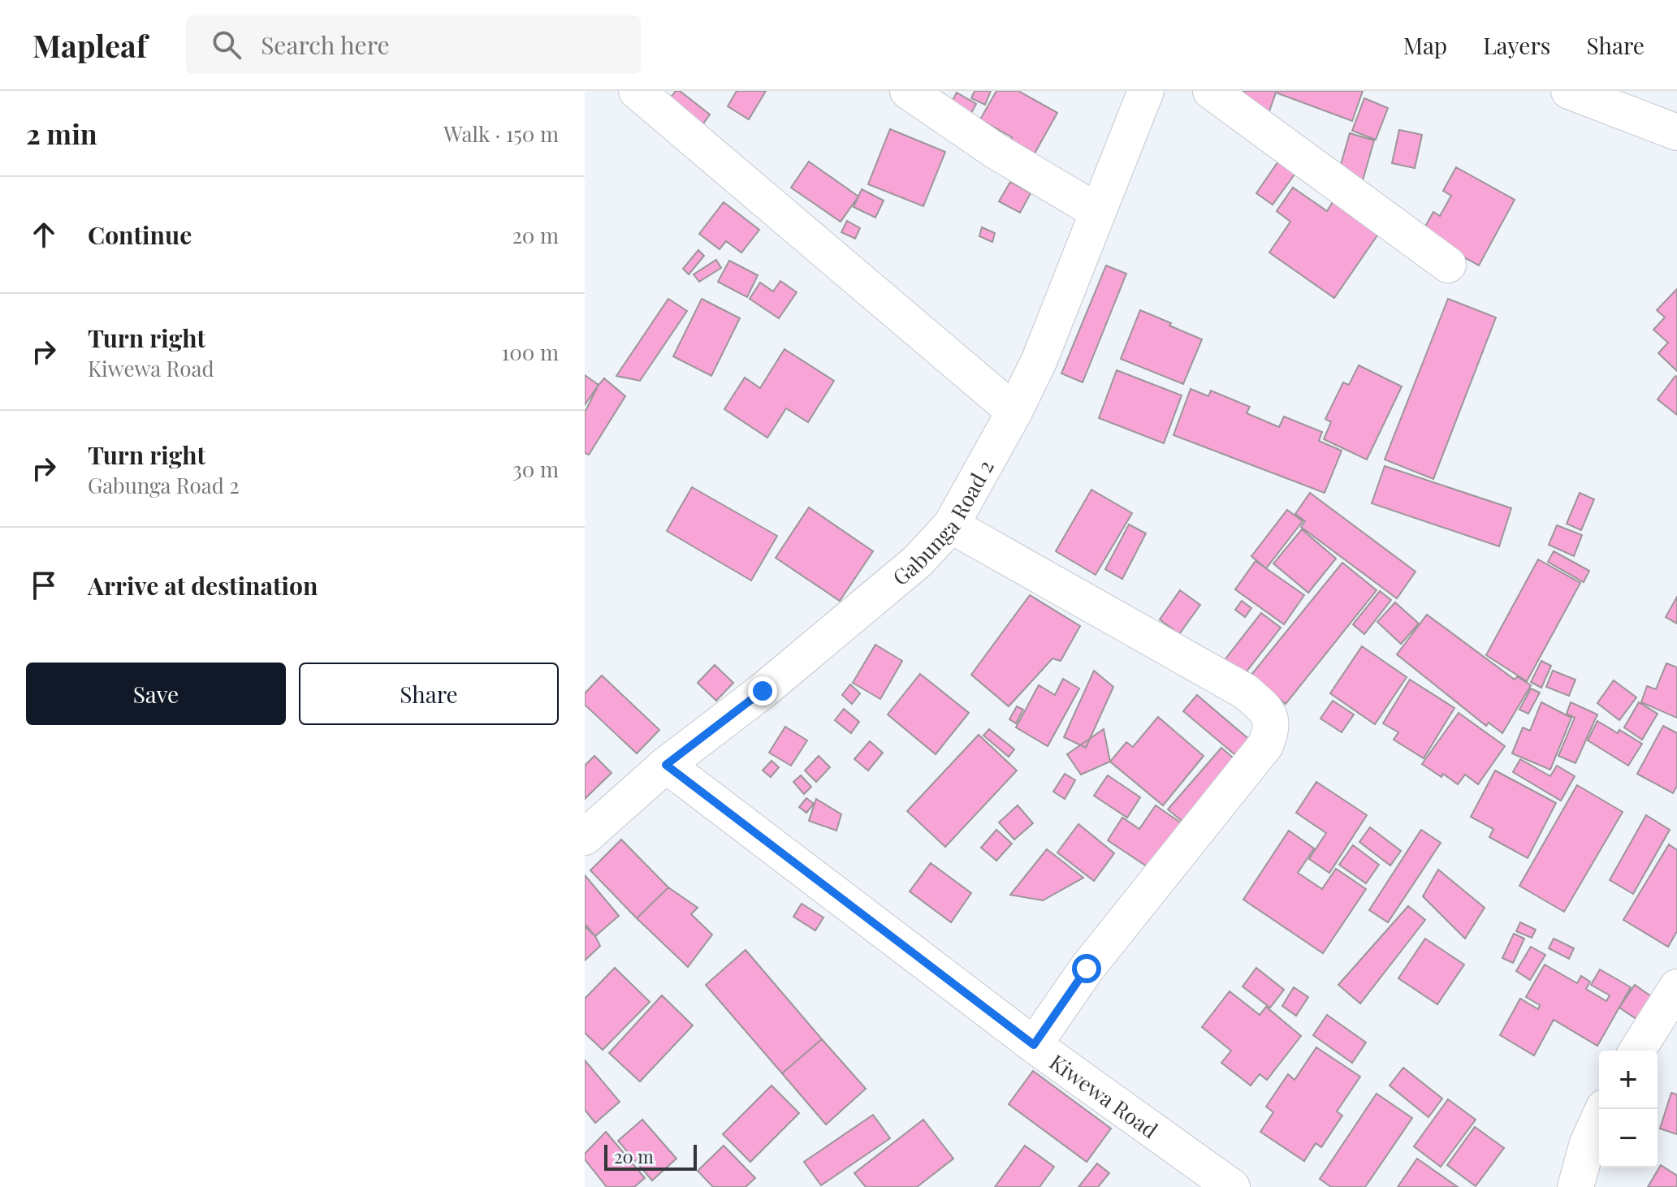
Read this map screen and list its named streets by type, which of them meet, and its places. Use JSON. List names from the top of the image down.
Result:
{
  "streets": {
    "street": ["Gabunga Road 2", "Kiwewa Road"]
  },
  "crossings": [
    ["Gabunga Road 2", "Kiwewa Road"]
  ],
  "scale_bar": "20 m",
  "page": {
    "header": "Mapleaf",
    "search": "Search here",
    "nav": ["Map", "Layers", "Share"],
    "heading": ["2 min", "Walk · 150 m"],
    "list": [
      ["Continue", "20 m"],
      ["Turn right", "Kiwewa Road", "100 m"],
      ["Turn right", "Gabunga Road 2", "30 m"],
      "Arrive at destination"
    ],
    "buttons": ["Save", "Share"],
    "map_buttons": ["+", "−"],
    "scale": "20 m"
  }
}
